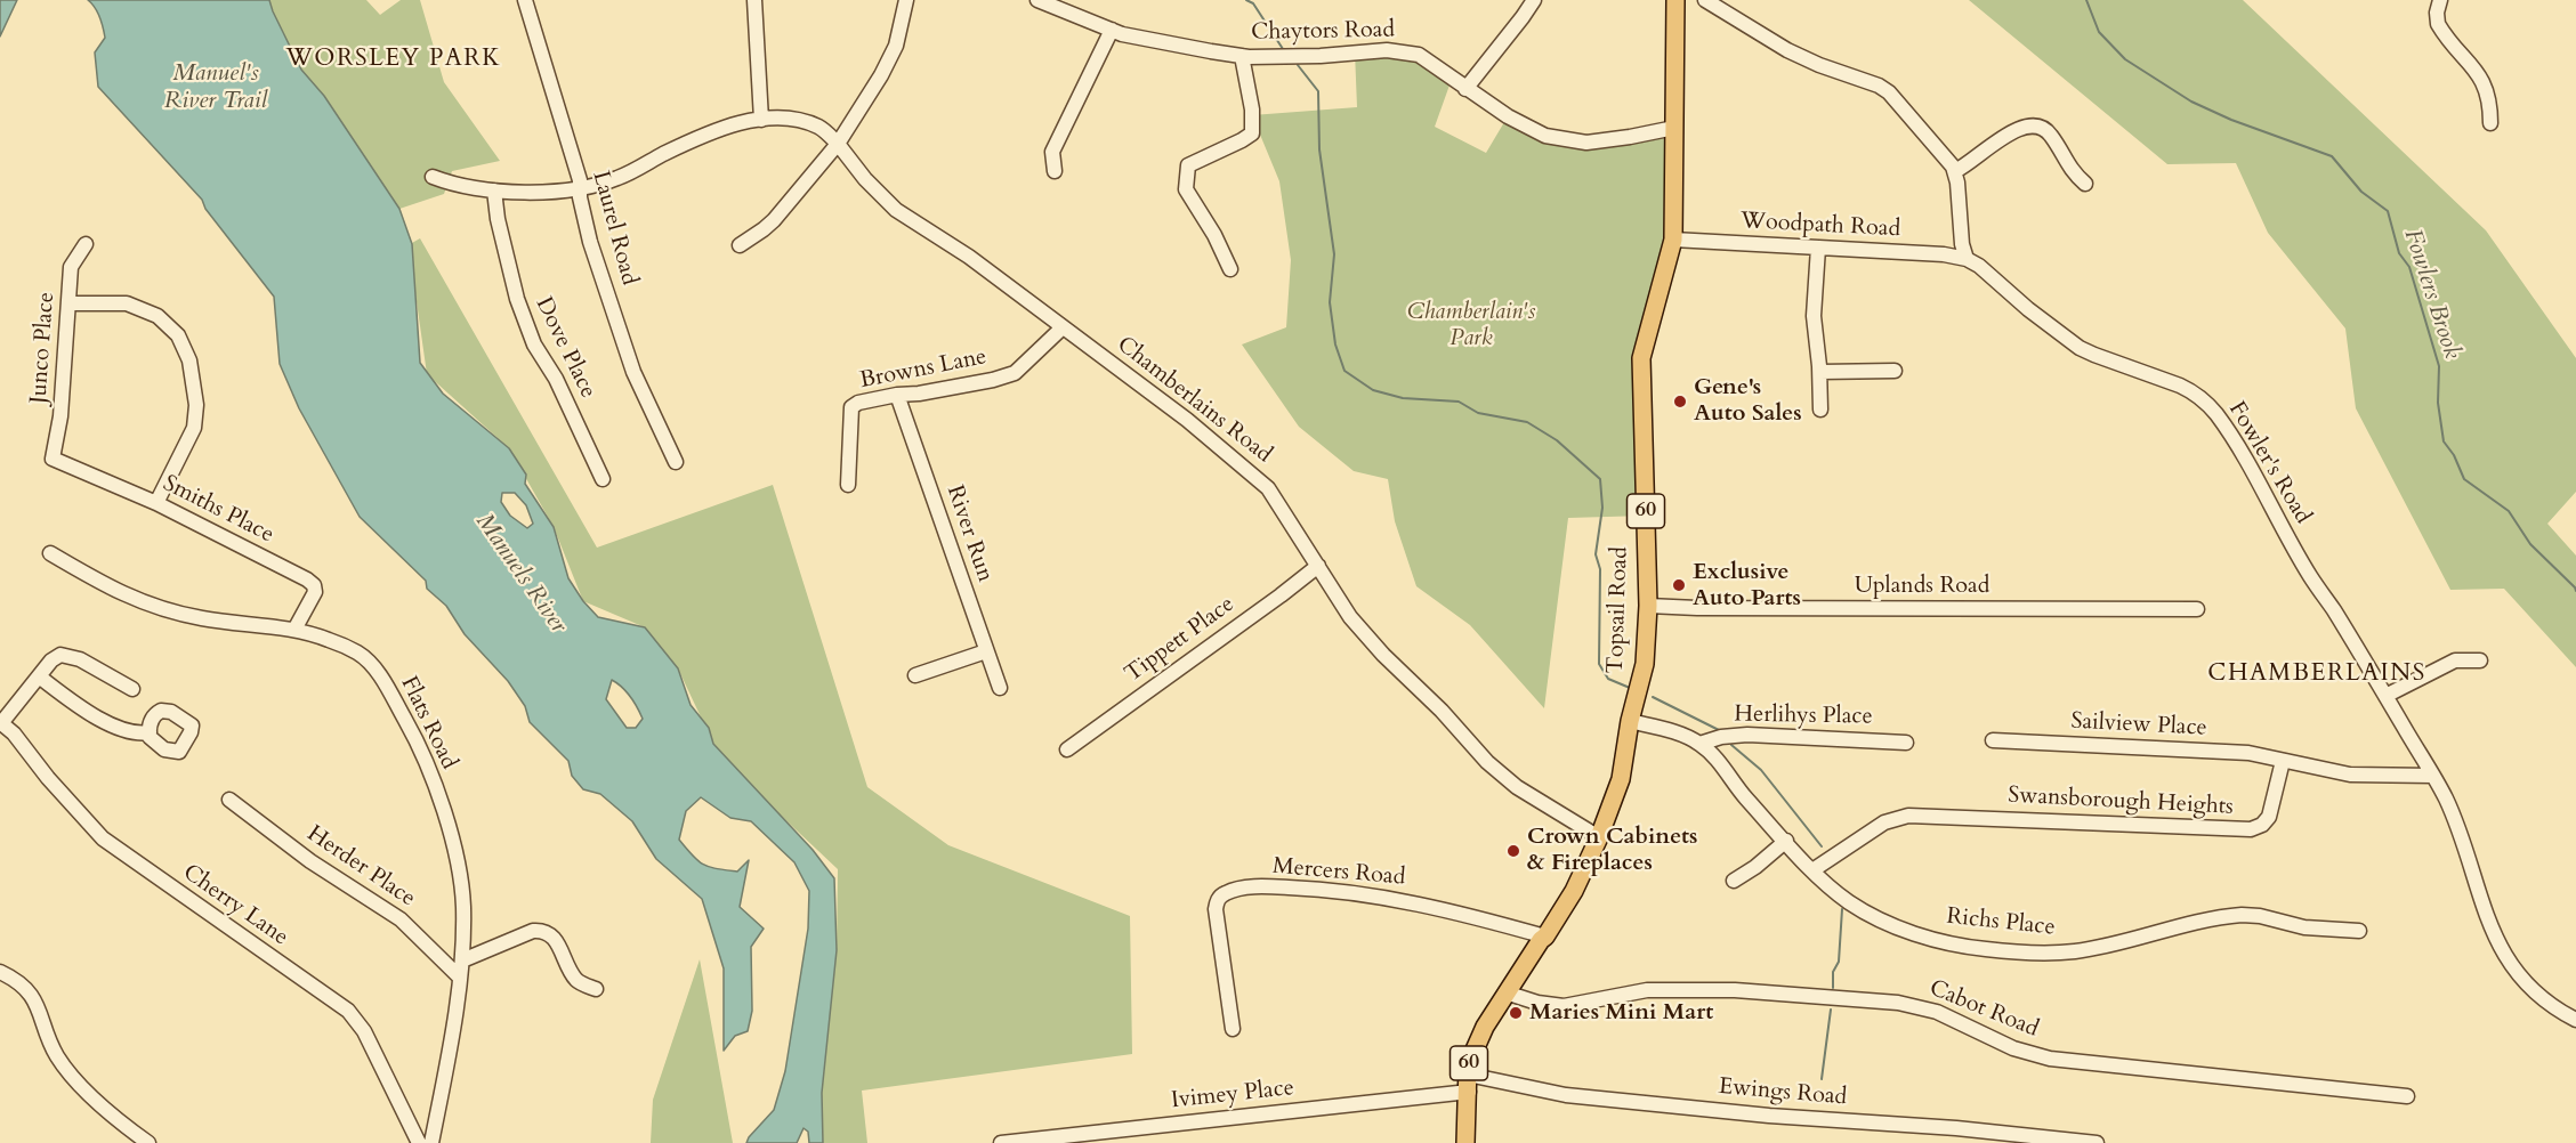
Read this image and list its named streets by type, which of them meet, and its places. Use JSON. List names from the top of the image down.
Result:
{
  "streets": {
    "main road": ["60", "Topsail Road"],
    "street": [
      "Chaytors Road",
      "Woodpath Road",
      "Laurel Road",
      "Junco Place",
      "Dove Place",
      "Browns Lane",
      "Chamberlains Road",
      "Fowler's Road",
      "Smiths Place",
      "River Run",
      "Uplands Road",
      "Tippett Place",
      "Herlihys Place",
      "Flats Road",
      "Sailview Place",
      "Swansborough Heights",
      "Herder Place",
      "Mercers Road",
      "Cherry Lane",
      "Richs Place",
      "Cabot Road",
      "Ewings Road",
      "Ivimey Place"
    ]
  },
  "crossings": [
    ["Chaytors Road", "Topsail Road"],
    ["Woodpath Road", "Fowler's Road"],
    ["Woodpath Road", "Topsail Road"],
    ["Laurel Road", "Chamberlains Road"],
    ["Junco Place", "Smiths Place"],
    ["Dove Place", "Chamberlains Road"],
    ["Browns Lane", "Chamberlains Road"],
    ["Browns Lane", "River Run"],
    ["Chamberlains Road", "Topsail Road"],
    ["Chamberlains Road", "Tippett Place"],
    ["Smiths Place", "Flats Road"],
    ["Uplands Road", "Topsail Road"],
    ["Topsail Road", "Mercers Road"],
    ["Topsail Road", "Richs Place"],
    ["Topsail Road", "Cabot Road"],
    ["Topsail Road", "Ewings Road"],
    ["Topsail Road", "Ivimey Place"],
    ["Herlihys Place", "Richs Place"],
    ["Flats Road", "Herder Place"],
    ["Sailview Place", "Swansborough Heights"],
    ["Swansborough Heights", "Richs Place"],
    ["Ewings Road", "Ivimey Place"]
  ],
  "districts": ["WORSLEY PARK", "CHAMBERLAINS"],
  "water": ["Manuel's River Trail", "Fowlers Brook", "Manuels River"],
  "parks": ["Chamberlain's Park"],
  "places": [
    "Gene's Auto Sales",
    "Exclusive Auto Parts",
    "Crown Cabinets & Fireplaces",
    "Maries Mini Mart"
  ]
}
